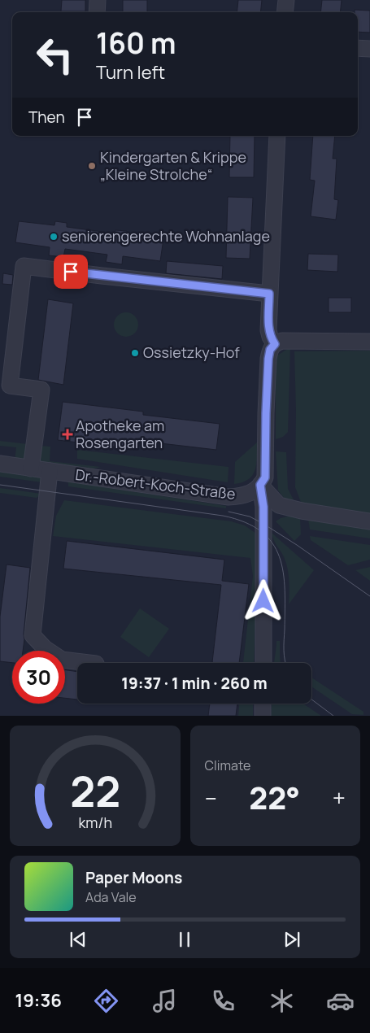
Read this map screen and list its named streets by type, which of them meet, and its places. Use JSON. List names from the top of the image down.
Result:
{
  "streets": {
    "street": ["Dr.-Robert-Koch-Straße"]
  },
  "places": {
    "other": ["Kindergarten & Krippe „Kleine Strolche“", "seniorengerechte Wohnanlage", "Ossietzky-Hof"],
    "health": ["Apotheke am Rosengarten"]
  },
  "page": {
    "turn": ["160 m", "Turn left"],
    "then": "Then",
    "limit": "30",
    "trip": "19:37 · 1 min · 260 m",
    "tile": "Climate",
    "heat": ["−", "22°", "+"],
    "song": ["Paper Moons", "Ada Vale"],
    "tabs": "19:36",
    "gauge": ["22", "km/h"]
  }
}
